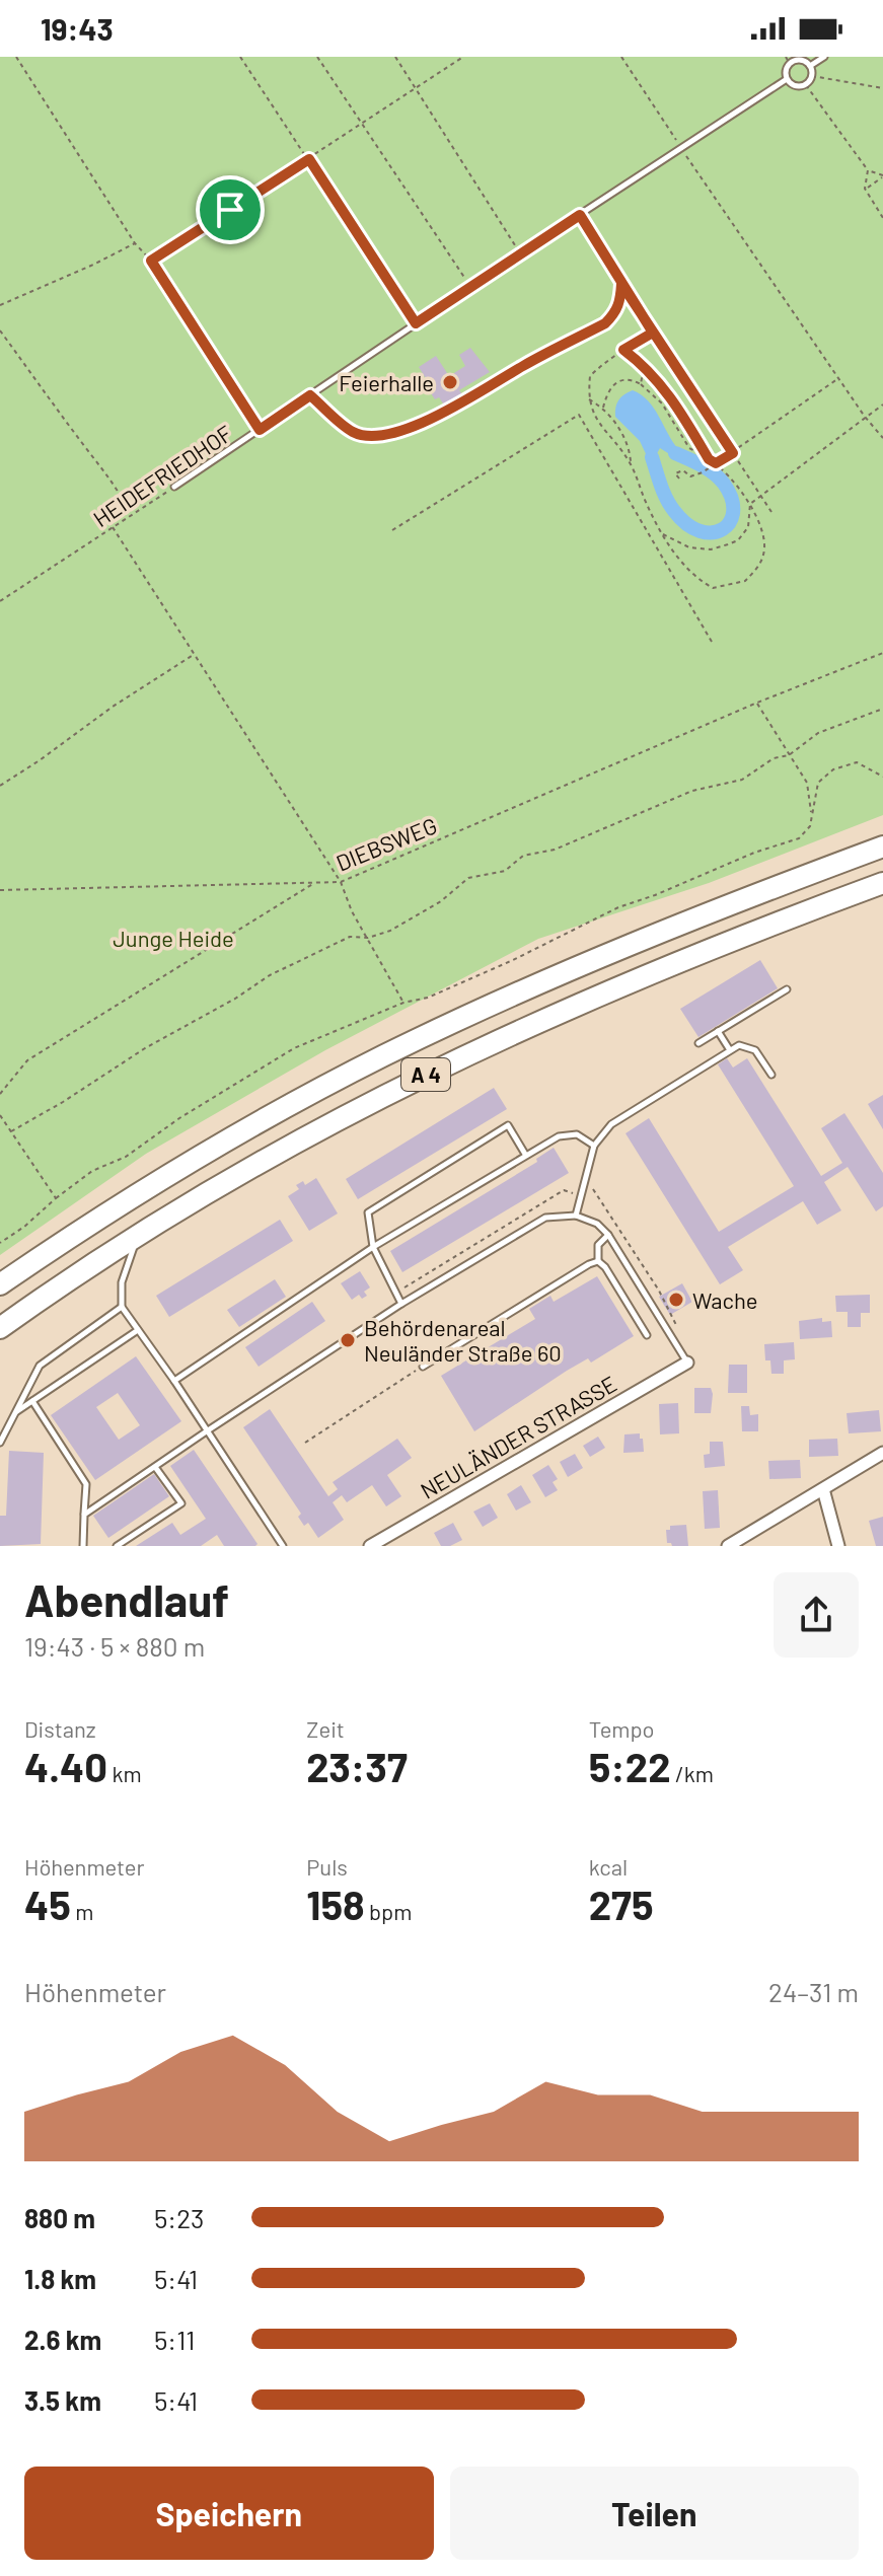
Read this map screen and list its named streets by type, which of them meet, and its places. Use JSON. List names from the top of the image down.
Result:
{
  "streets": {
    "highway": ["A 4"],
    "street": ["NEULÄNDER STRASSE"],
    "lane": ["HEIDEFRIEDHOF"],
    "path": ["DIEBSWEG"]
  },
  "parks": ["Junge Heide"],
  "places": ["Feierhalle", "Wache", "Behördenareal Neuländer Straße 60"],
  "page": {
    "status": "19:43",
    "heading": ["Abendlauf", "19:43 · 5 × 880 m"],
    "stats": [
      ["Distanz", "4.40 km"],
      ["Zeit", "23:37"],
      ["Tempo", "5:22 /km"],
      ["Höhenmeter", "45 m"],
      ["Puls", "158 bpm"],
      ["kcal", "275"]
    ],
    "chart": ["Höhenmeter", "24–31 m"],
    "list": [
      {
        "name": "880 m",
        "note": "5:23"
      },
      {
        "name": "1.8 km",
        "note": "5:41"
      },
      {
        "name": "2.6 km",
        "note": "5:11"
      },
      {
        "name": "3.5 km",
        "note": "5:41"
      }
    ],
    "buttons": ["Speichern", "Teilen"]
  }
}
